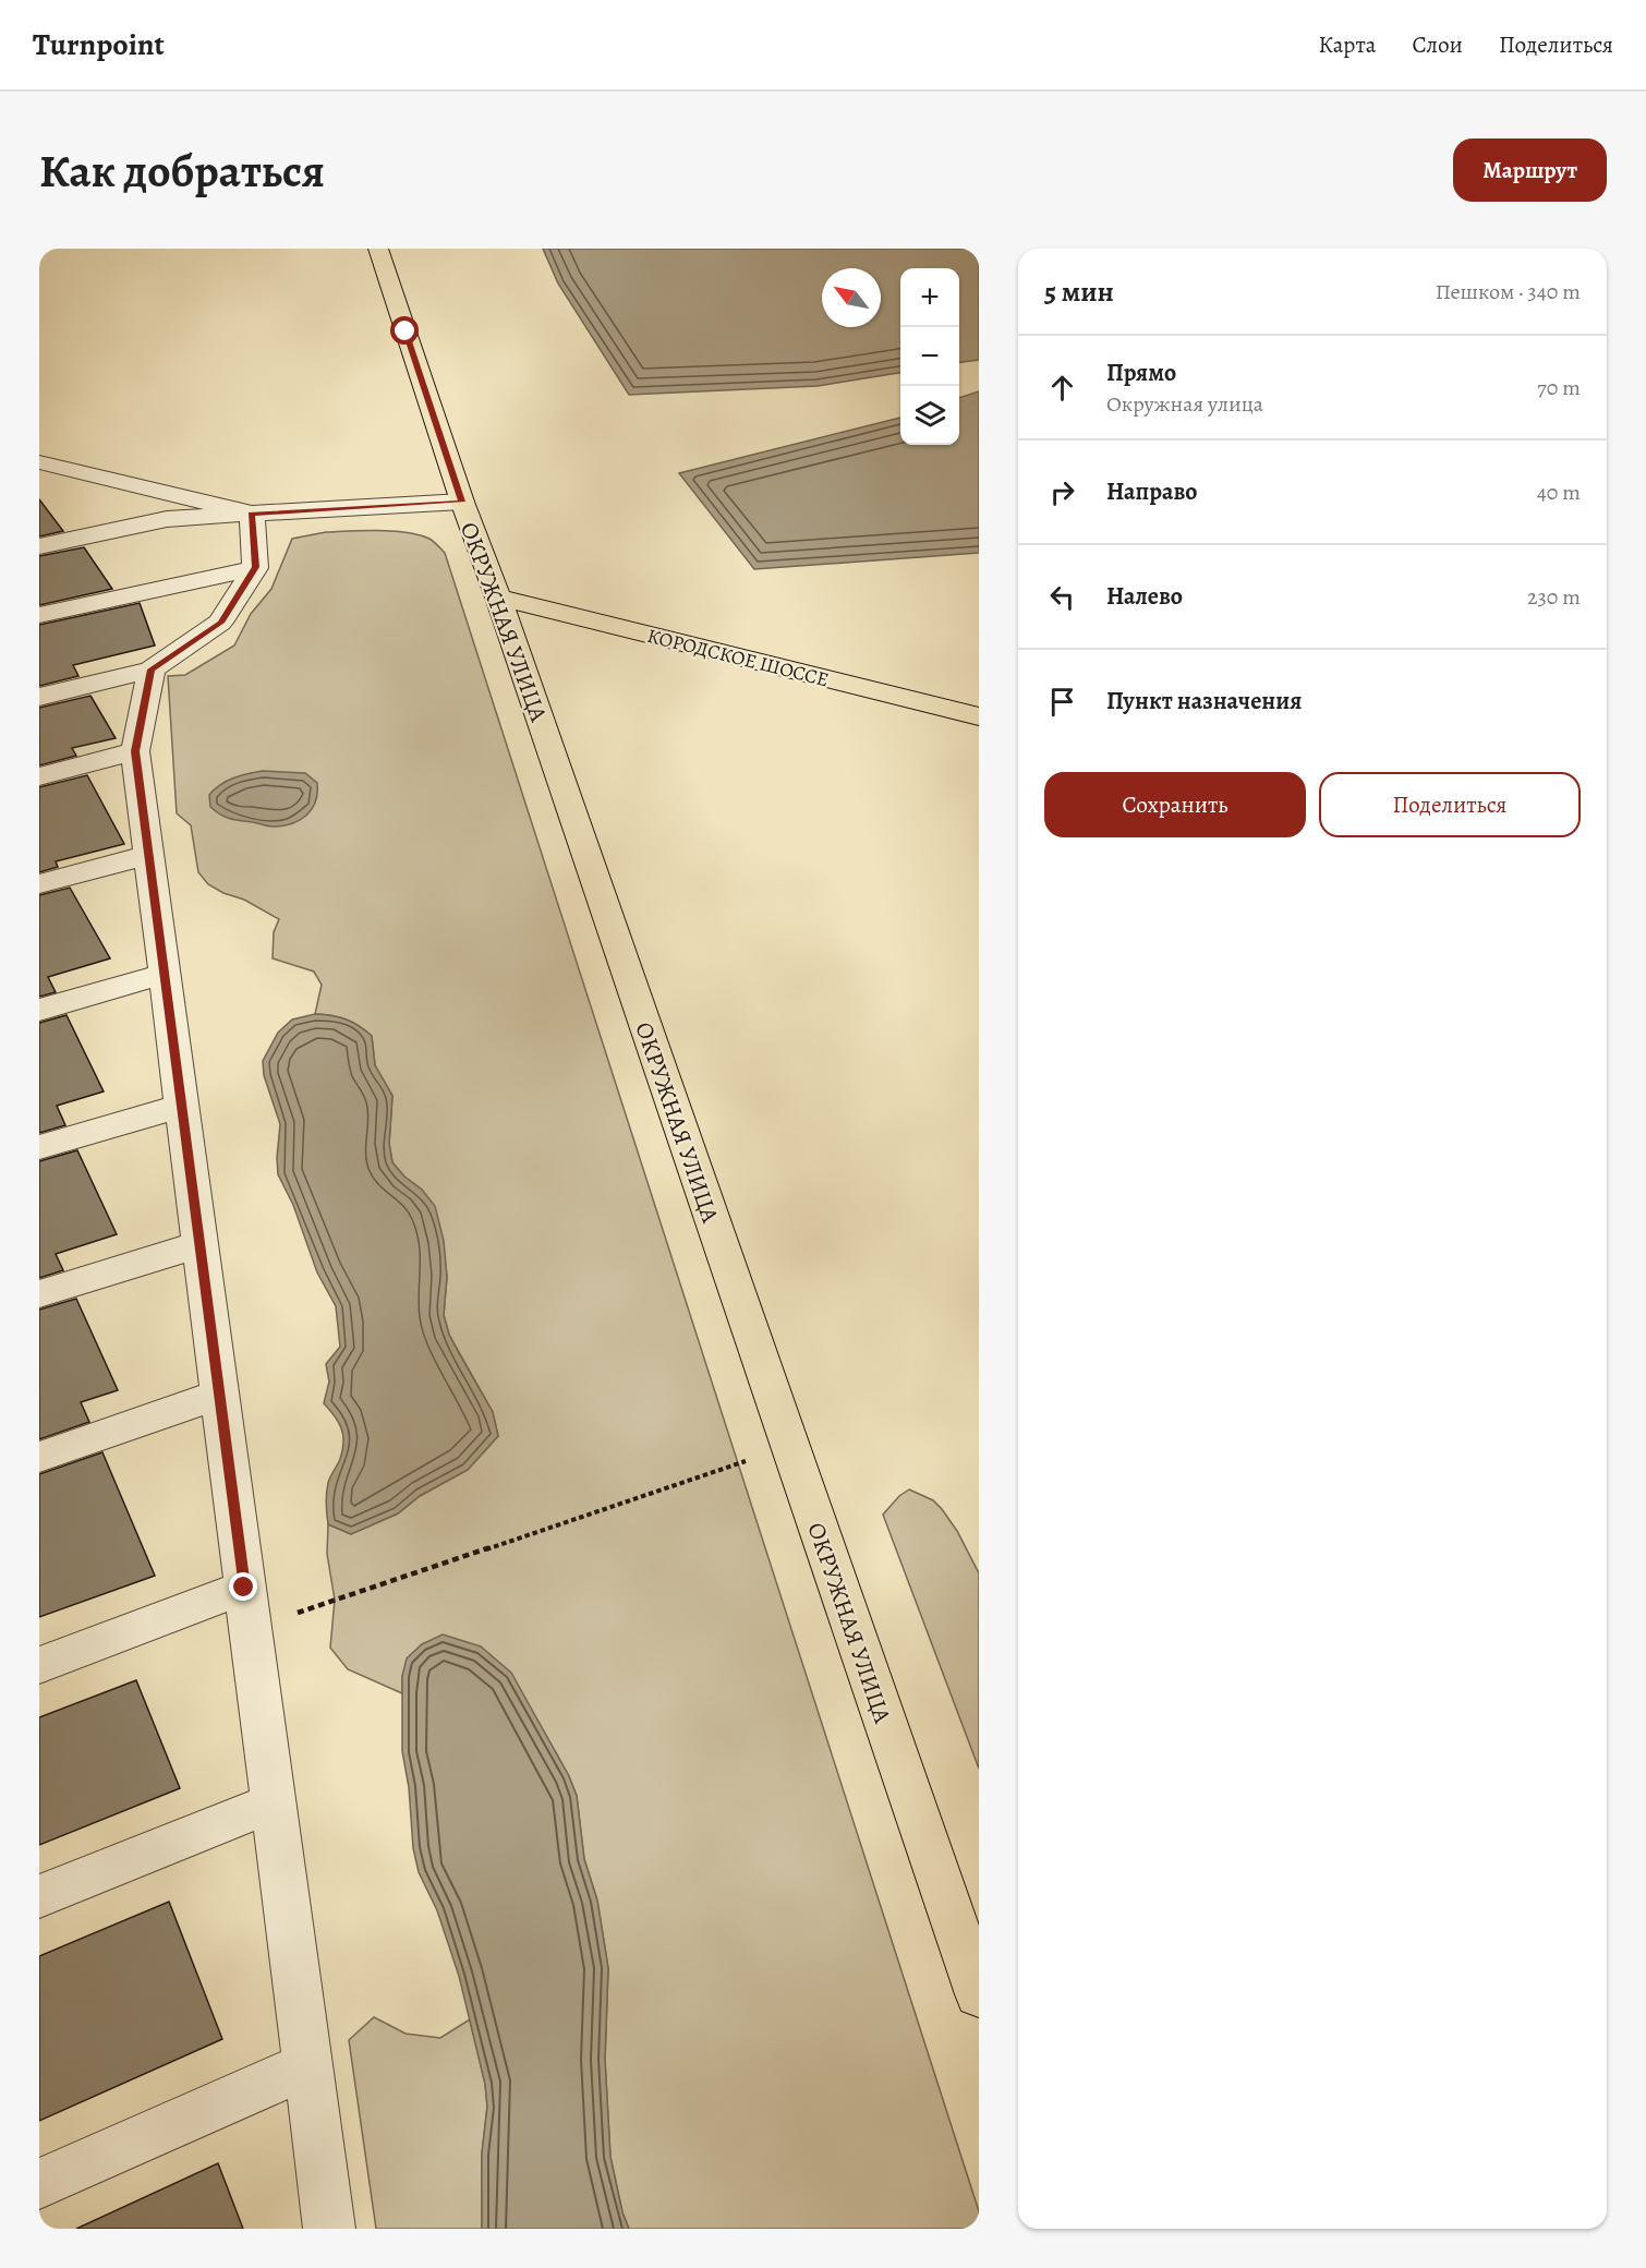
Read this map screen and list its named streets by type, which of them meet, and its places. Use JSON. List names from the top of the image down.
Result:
{
  "streets": {
    "main road": ["ОКРУЖНАЯ УЛИЦА", "КОРОДСКОЕ ШОССЕ"]
  },
  "crossings": [
    ["ОКРУЖНАЯ УЛИЦА", "КОРОДСКОЕ ШОССЕ"]
  ],
  "north": "top left",
  "page": {
    "header": "Turnpoint",
    "nav": ["Карта", "Слои", "Поделиться"],
    "buttons": [
      "Маршрут",
      ["Сохранить", "Поделиться"]
    ],
    "title": "Как добраться",
    "heading": ["5 мин", "Пешком · 340 m"],
    "map_buttons": ["+", "−"],
    "list": [
      ["Прямо", "Окружная улица", "70 m"],
      ["Направо", "40 m"],
      ["Налево", "230 m"],
      "Пункт назначения"
    ]
  }
}
